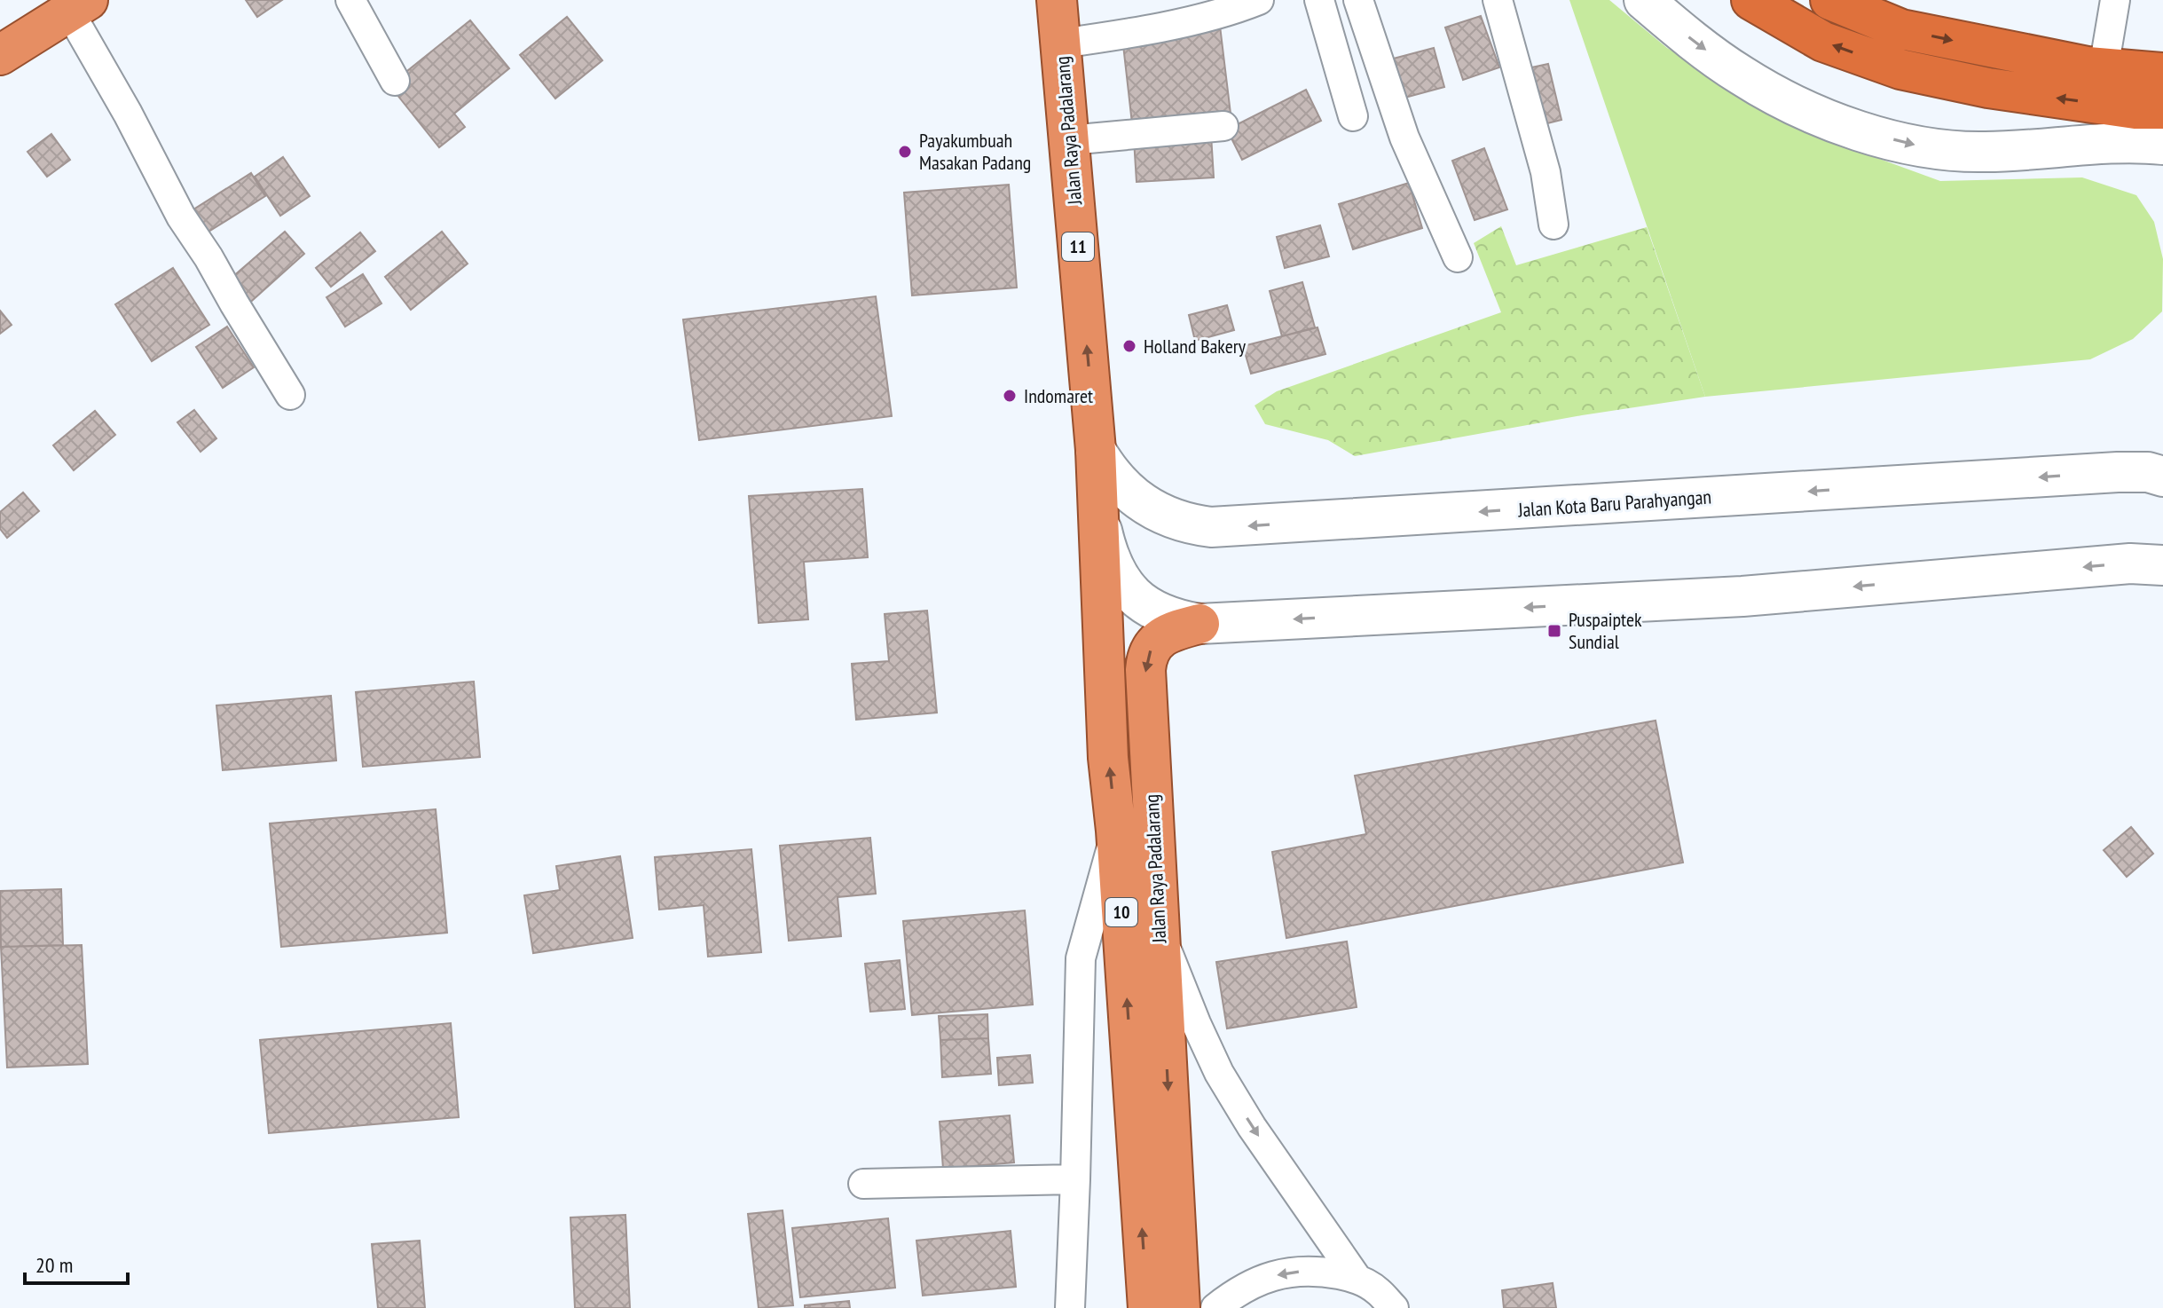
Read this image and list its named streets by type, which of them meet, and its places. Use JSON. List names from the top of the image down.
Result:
{
  "streets": {
    "highway": ["Jalan Raya Padalarang", "11", "10"],
    "main road": ["Jalan Kota Baru Parahyangan"]
  },
  "crossings": [
    ["Jalan Raya Padalarang", "Jalan Kota Baru Parahyangan"]
  ],
  "places": {
    "other": ["Payakumbuah Masakan Padang", "Holland Bakery", "Indomaret"],
    "transit": ["Puspaiptek Sundial"]
  },
  "scale_bar": "20 m"
}
